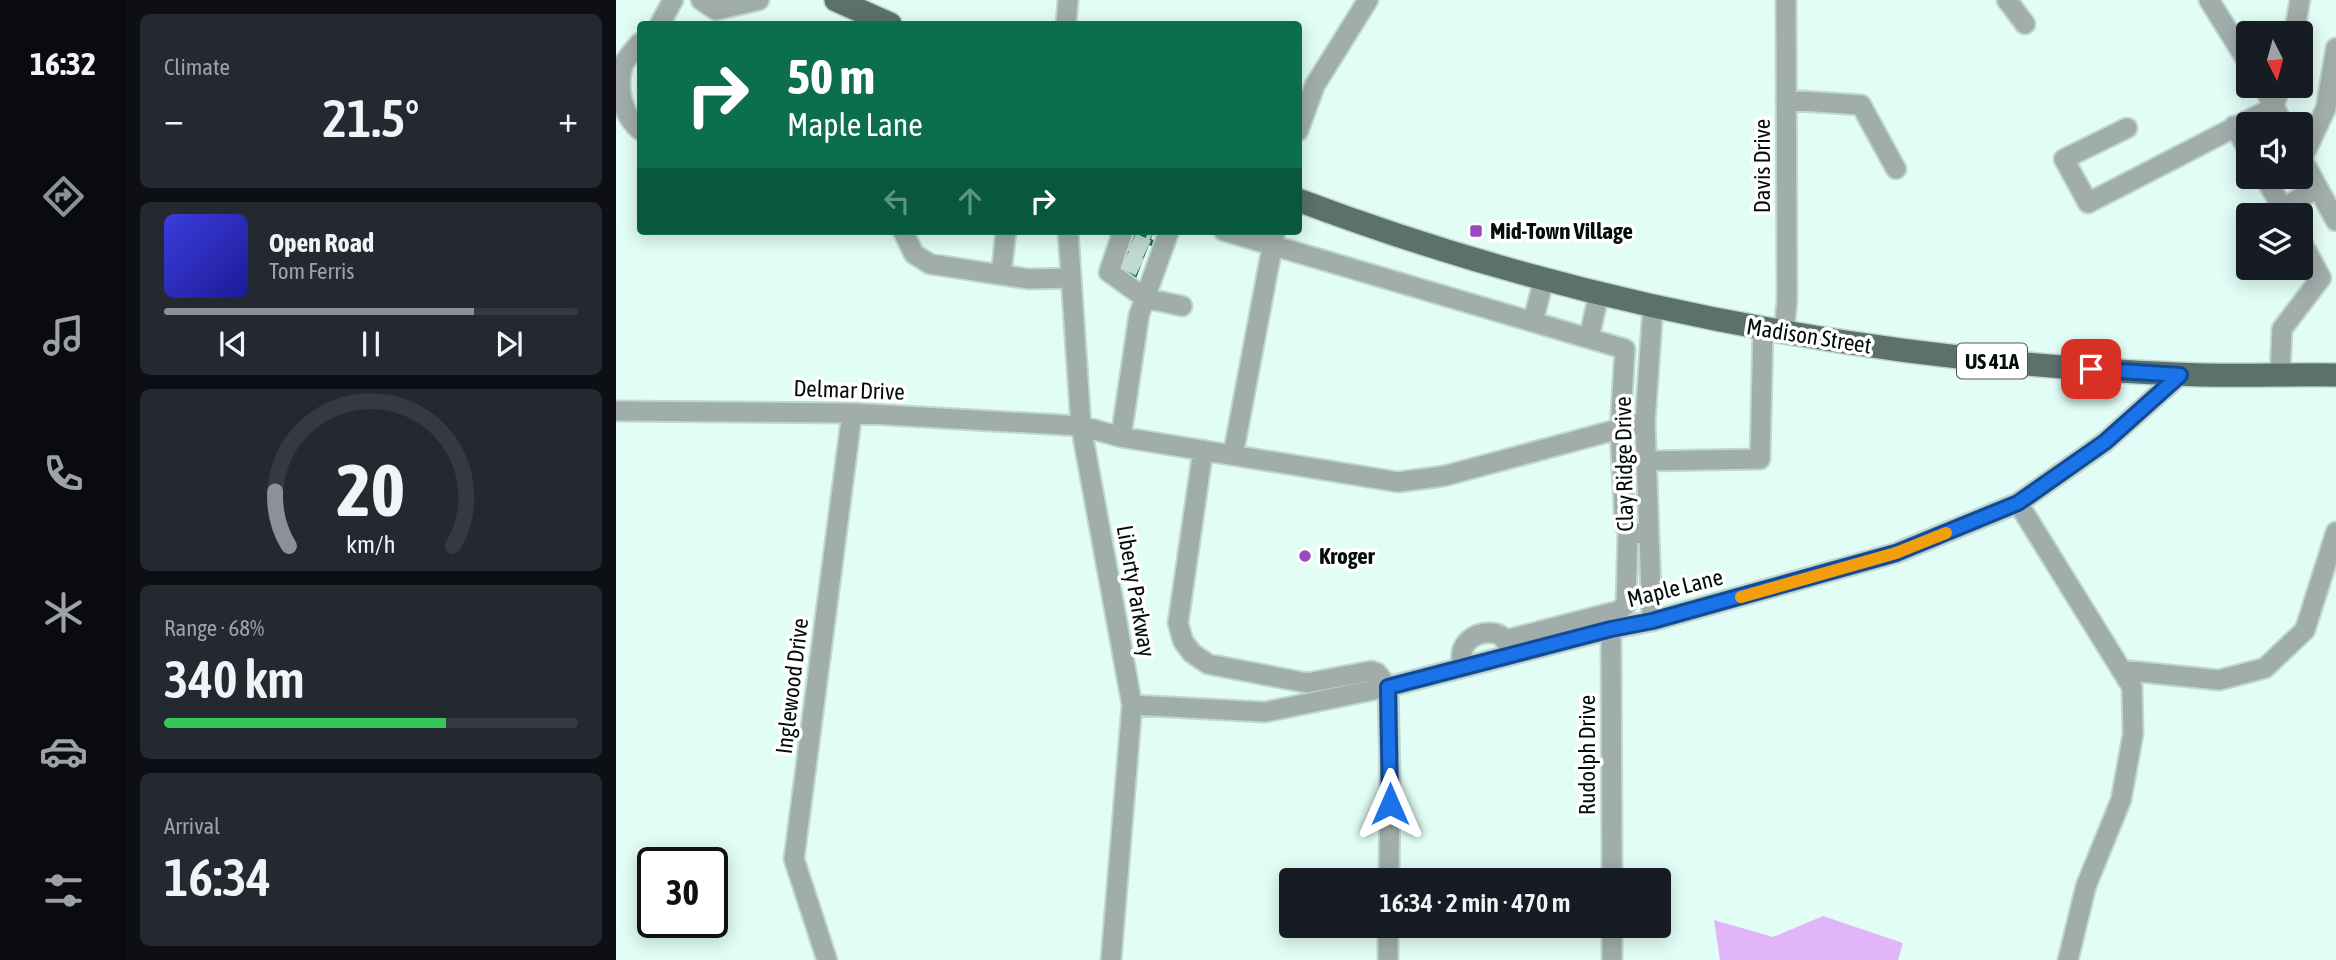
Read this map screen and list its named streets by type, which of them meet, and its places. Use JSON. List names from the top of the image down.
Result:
{
  "streets": {
    "main road": ["Madison Street", "US 41A"],
    "street": [
      "Davis Drive",
      "Delmar Drive",
      "Clay Ridge Drive",
      "Maple Lane",
      "Liberty Parkway",
      "Inglewood Drive",
      "Rudolph Drive"
    ]
  },
  "crossings": [
    ["Davis Drive", "Madison Street"],
    ["Davis Drive", "Clay Ridge Drive"],
    ["Madison Street", "Clay Ridge Drive"],
    ["Madison Street", "Maple Lane"],
    ["Delmar Drive", "Clay Ridge Drive"],
    ["Delmar Drive", "Liberty Parkway"],
    ["Delmar Drive", "Inglewood Drive"],
    ["Clay Ridge Drive", "Maple Lane"],
    ["Maple Lane", "Liberty Parkway"],
    ["Maple Lane", "Rudolph Drive"]
  ],
  "places": {
    "transit": ["Mid-Town Village"],
    "other": ["Kroger"]
  },
  "north": "bottom",
  "page": {
    "tabs": "16:32",
    "tile": [
      "Climate",
      ["Range · 68%", "340 km"],
      ["Arrival", "16:34"]
    ],
    "turn": ["50 m", "Maple Lane"],
    "heat": ["−", "21.5°", "+"],
    "song": ["Open Road", "Tom Ferris"],
    "limit": "30",
    "trip": "16:34 · 2 min · 470 m",
    "gauge": ["20", "km/h"]
  }
}
